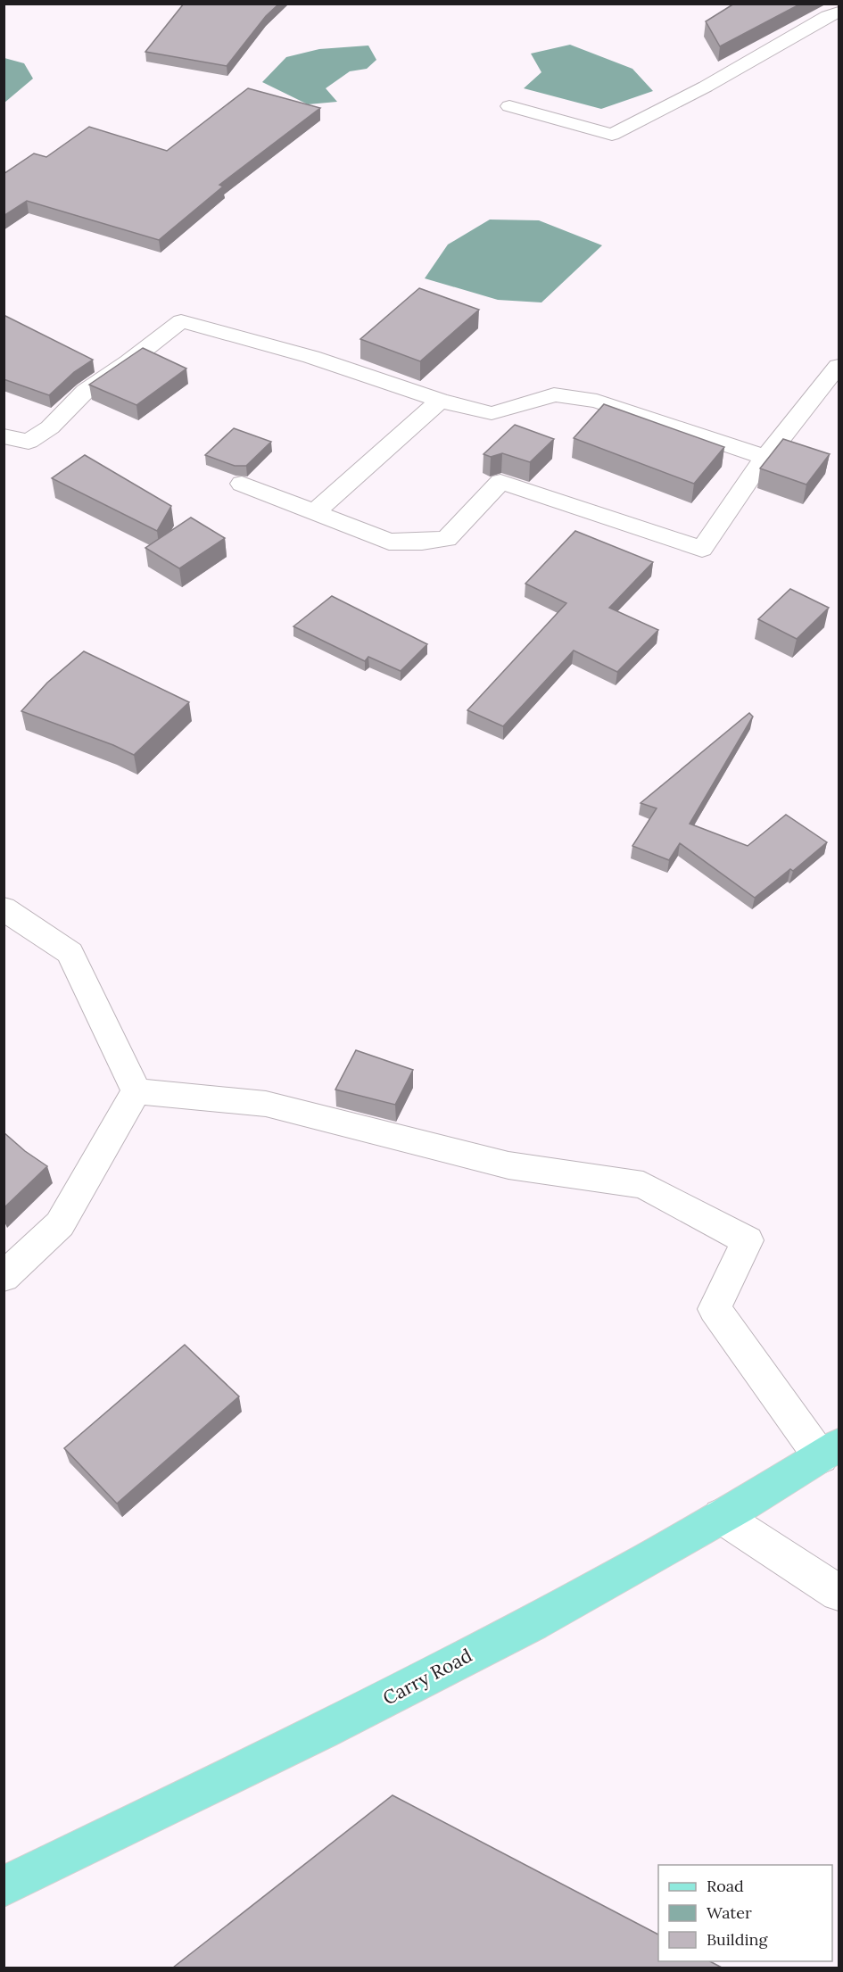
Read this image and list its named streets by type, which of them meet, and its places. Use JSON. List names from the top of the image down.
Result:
{
  "streets": {
    "main road": ["Carry Road"]
  },
  "legend": ["Road", "Water", "Building"]
}
